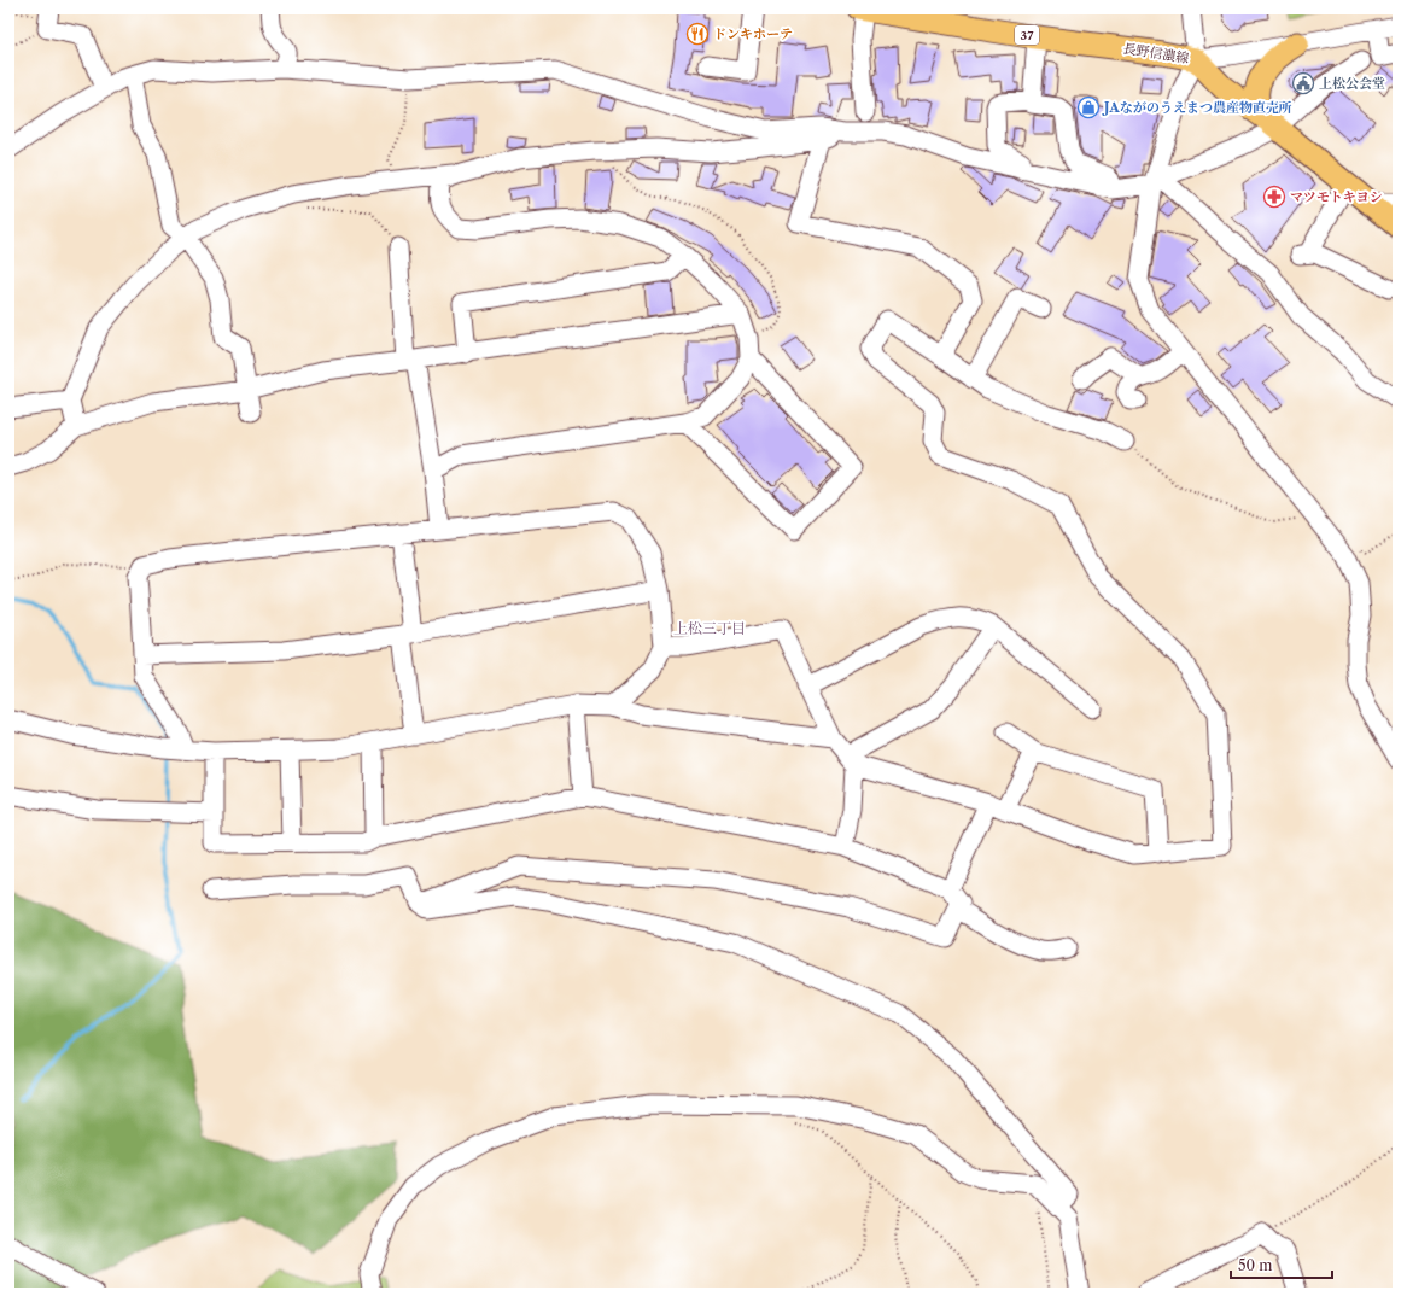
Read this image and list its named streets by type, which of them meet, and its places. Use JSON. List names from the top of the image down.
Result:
{
  "streets": {
    "main road": ["37", "長野信濃線"]
  },
  "districts": ["上松三丁目"],
  "places": {
    "restaurant": ["ドンキホーテ"],
    "public building": ["上松公会堂"],
    "shop": ["JAながのうえまつ農産物直売所"],
    "pharmacy": ["マツモトキヨシ"]
  },
  "scale_bar": "50 m"
}
